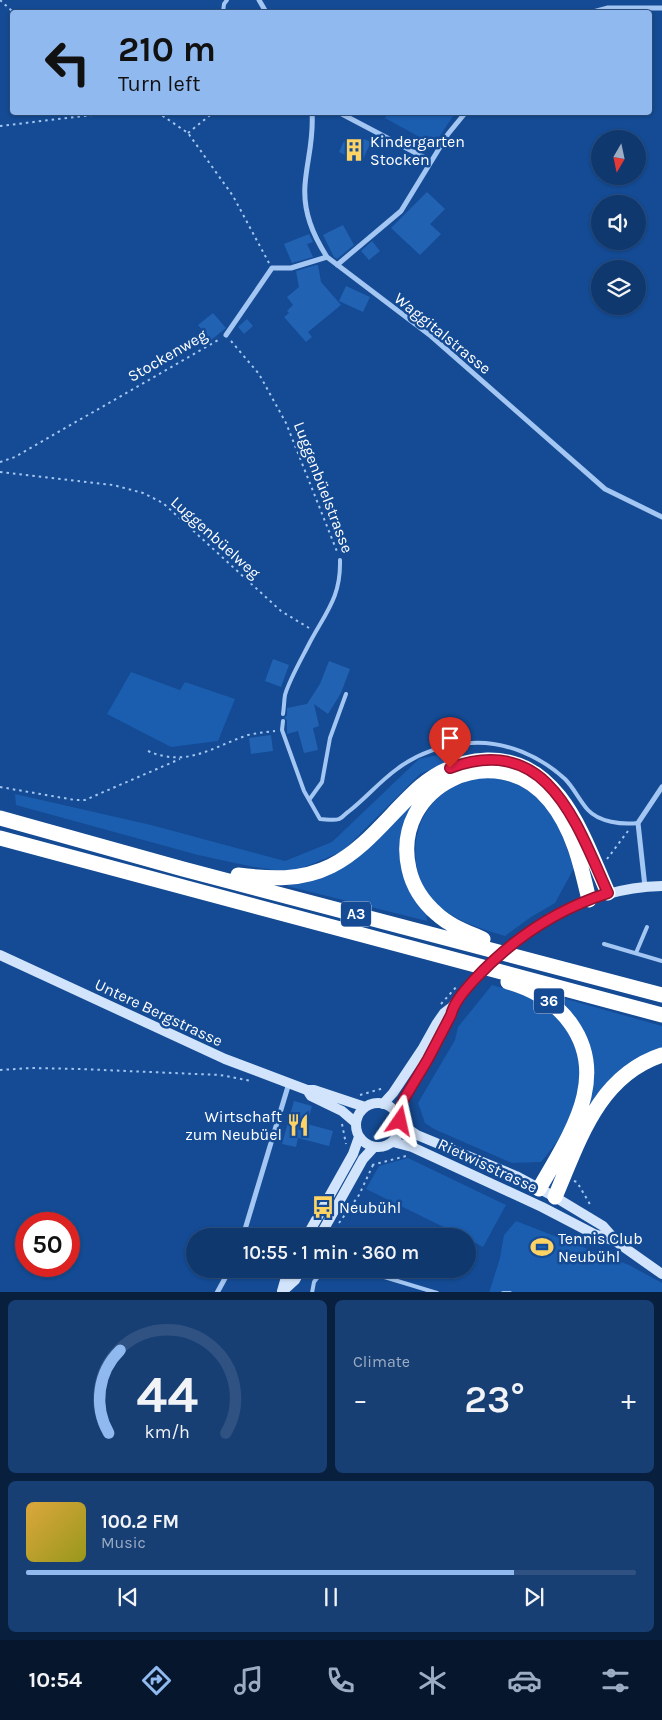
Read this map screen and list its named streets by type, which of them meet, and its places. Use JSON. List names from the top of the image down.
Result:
{
  "streets": {
    "highway": ["A3", "36"],
    "main road": ["Untere Bergstrasse", "Rietwisstrasse"],
    "street": ["Waggitalstrasse", "Stockenweg"],
    "lane": ["Luggenbüelstrasse"],
    "path": ["Luggenbüelweg"]
  },
  "crossings": [
    ["Stockenweg", "Luggenbüelstrasse"],
    ["Luggenbüelstrasse", "Luggenbüelweg"],
    ["A3", "36"],
    ["36", "Rietwisstrasse"],
    ["Untere Bergstrasse", "Rietwisstrasse"]
  ],
  "places": {
    "building": ["Kindergarten Stocken"],
    "restaurant": ["Wirtschaft zum Neubüel"],
    "bus stop": ["Neubühl"],
    "sports": ["Tennis Club Neubühl"]
  },
  "north": "bottom",
  "page": {
    "turn": ["210 m", "Turn left"],
    "limit": "50",
    "trip": "10:55 · 1 min · 360 m",
    "tile": "Climate",
    "heat": ["−", "23°", "+"],
    "song": ["100.2 FM", "Music"],
    "tabs": "10:54",
    "gauge": ["44", "km/h"]
  }
}
